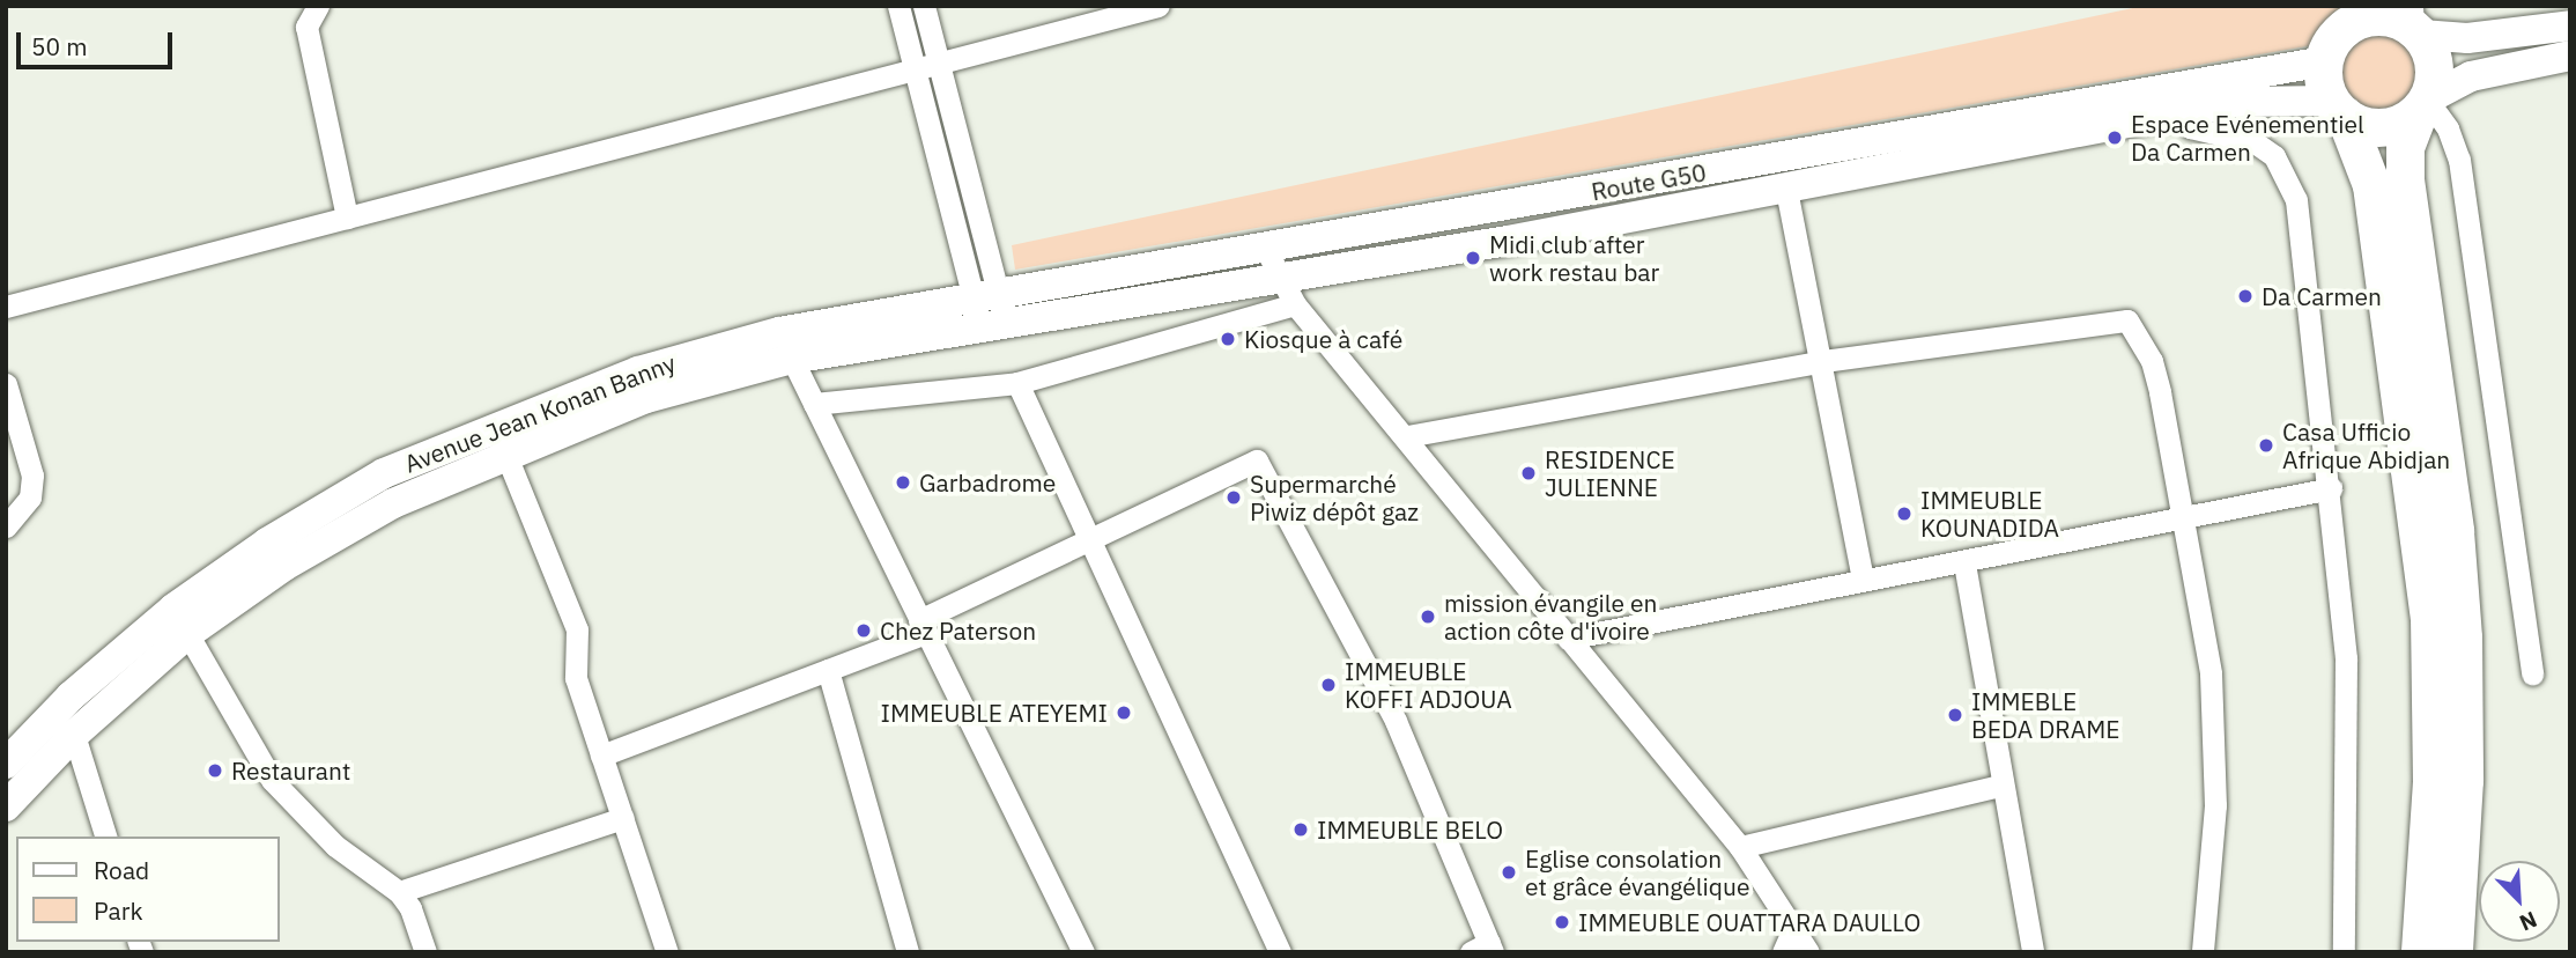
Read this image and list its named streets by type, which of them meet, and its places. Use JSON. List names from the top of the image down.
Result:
{
  "streets": {
    "street": ["Route G50", "Avenue Jean Konan Banny"]
  },
  "crossings": [
    ["Route G50", "Avenue Jean Konan Banny"]
  ],
  "places": [
    "Espace Evénementiel Da Carmen",
    "Midi club after work restau bar",
    "Da Carmen",
    "Kiosque à café",
    "Casa Ufficio Afrique Abidjan",
    "RESIDENCE JULIENNE",
    "Garbadrome",
    "Supermarché Piwiz dépôt gaz",
    "IMMEUBLE KOUNADIDA",
    "mission évangile en action côte d'ivoire",
    "Chez Paterson",
    "IMMEUBLE KOFFI ADJOUA",
    "IMMEUBLE ATEYEMI",
    "IMMEBLE BEDA DRAME",
    "Restaurant",
    "IMMEUBLE BELO",
    "Eglise consolation et grâce évangélique",
    "IMMEUBLE OUATTARA DAULLO"
  ],
  "legend": ["Road", "Park"],
  "scale_bar": "50 m",
  "north": "bottom right"
}
